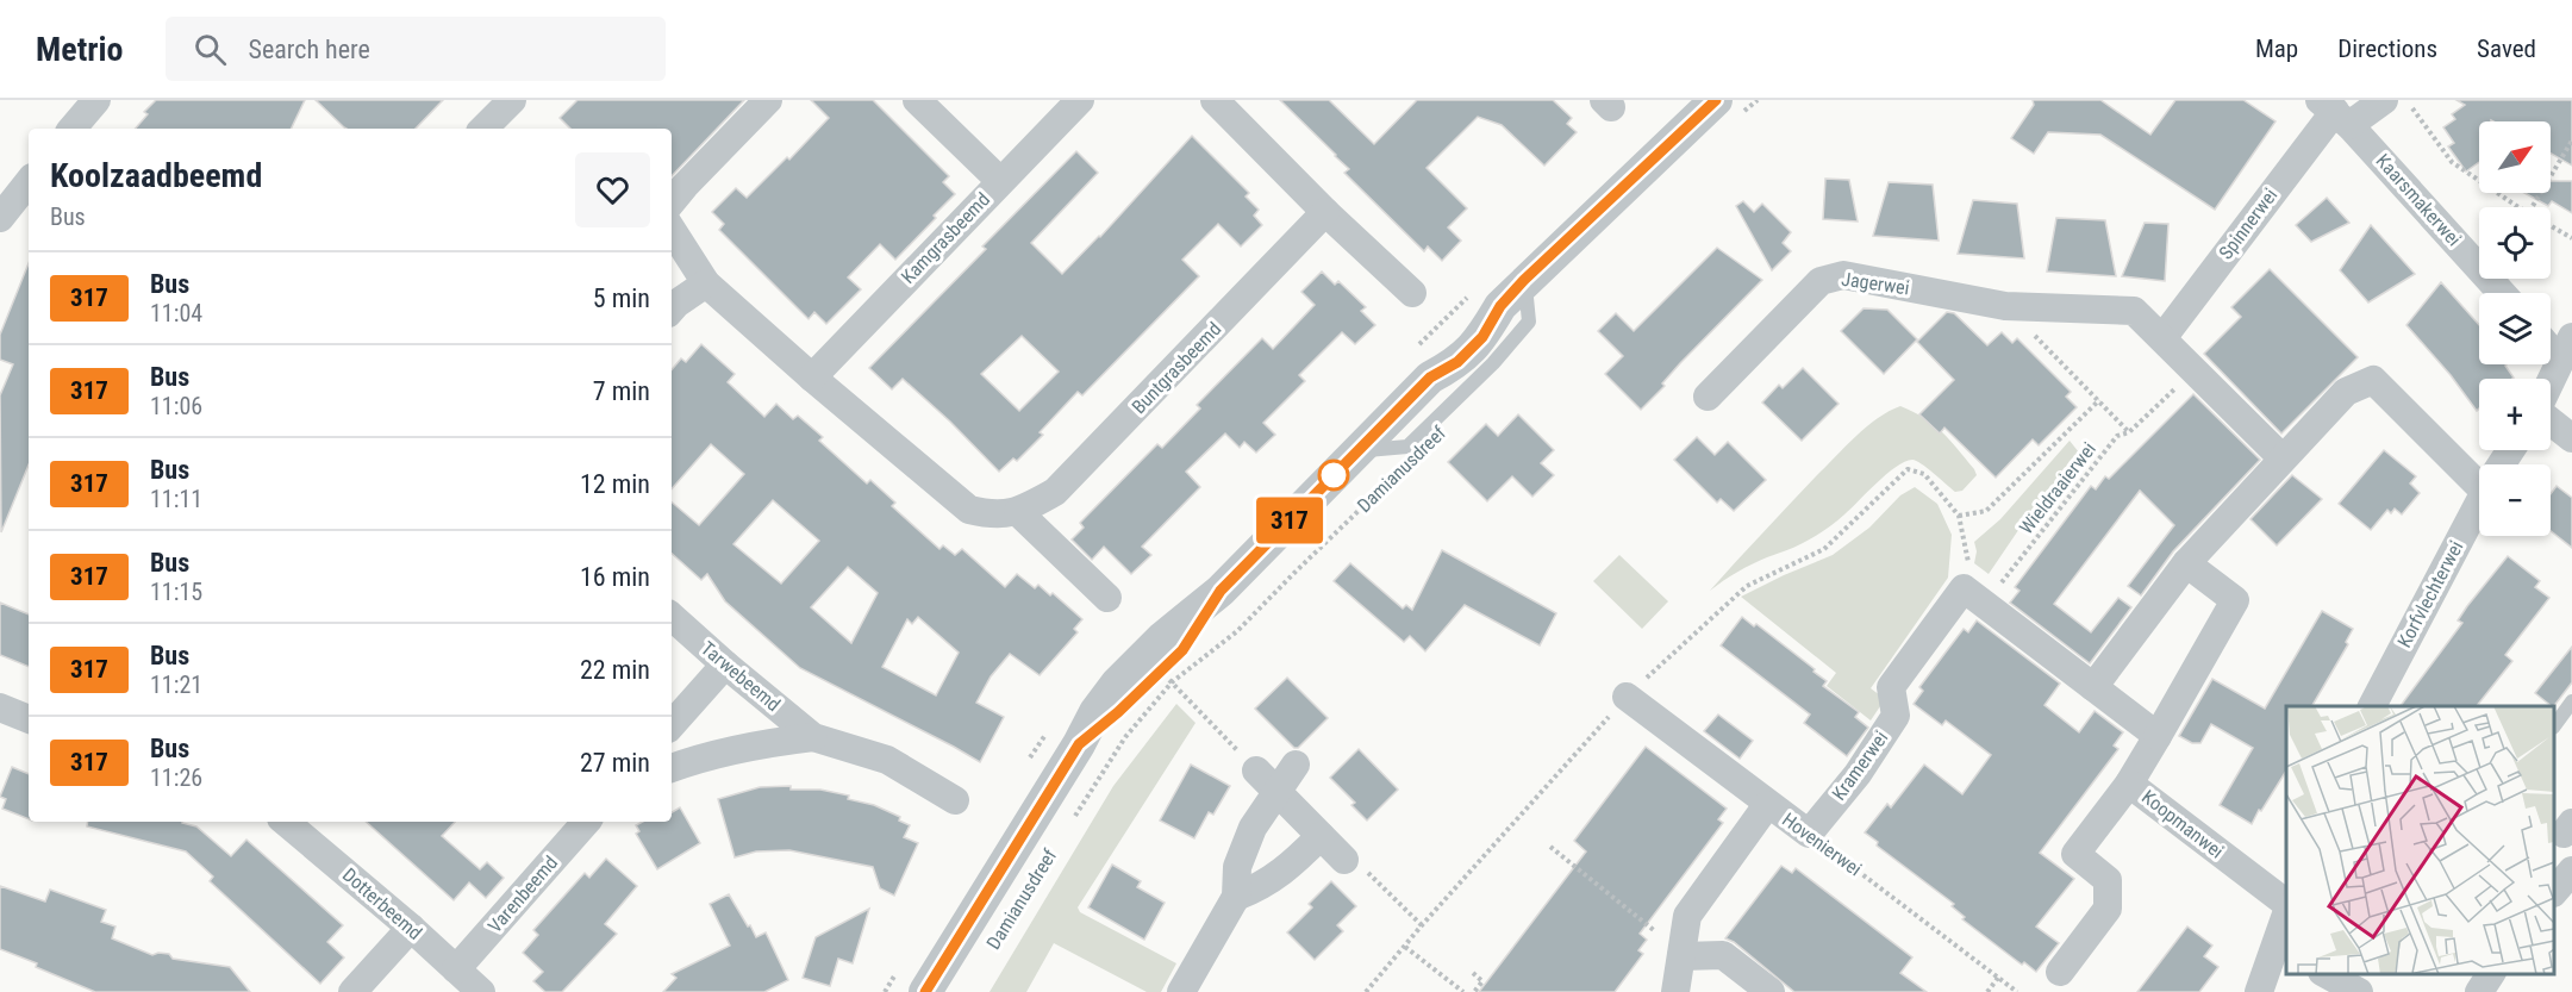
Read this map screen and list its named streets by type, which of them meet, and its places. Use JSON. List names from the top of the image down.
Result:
{
  "streets": {
    "street": [
      "Kaarsmakerwei",
      "Spinnerwei",
      "Kamgrasbeemd",
      "Jagerwei",
      "Buntgrasbeemd",
      "Damianusdreef",
      "Korfvlechterwei",
      "Tarwebeemd",
      "Kramerwei",
      "Koopmanwei",
      "Hovenierwei",
      "Varenbeemd",
      "Dotterbeemd"
    ],
    "path": ["Wieldraaierwei"]
  },
  "crossings": [
    ["Kaarsmakerwei", "Spinnerwei"],
    ["Spinnerwei", "Jagerwei"],
    ["Kamgrasbeemd", "Buntgrasbeemd"],
    ["Jagerwei", "Wieldraaierwei"],
    ["Wieldraaierwei", "Kramerwei"],
    ["Kramerwei", "Hovenierwei"],
    ["Varenbeemd", "Dotterbeemd"]
  ],
  "lines": ["bus line 317"],
  "north": "top right",
  "page": {
    "header": "Metrio",
    "search": "Search here",
    "nav": ["Map", "Directions", "Saved"],
    "on_map": "317",
    "map_buttons": ["+", "−"],
    "heading": ["Koolzaadbeemd", "Bus"],
    "list": [
      {
        "mark": "317",
        "name": "Bus",
        "note": "11:04",
        "value": "5 min"
      },
      {
        "mark": "317",
        "name": "Bus",
        "note": "11:06",
        "value": "7 min"
      },
      {
        "mark": "317",
        "name": "Bus",
        "note": "11:11",
        "value": "12 min"
      },
      {
        "mark": "317",
        "name": "Bus",
        "note": "11:15",
        "value": "16 min"
      },
      {
        "mark": "317",
        "name": "Bus",
        "note": "11:21",
        "value": "22 min"
      },
      {
        "mark": "317",
        "name": "Bus",
        "note": "11:26",
        "value": "27 min"
      }
    ]
  }
}
